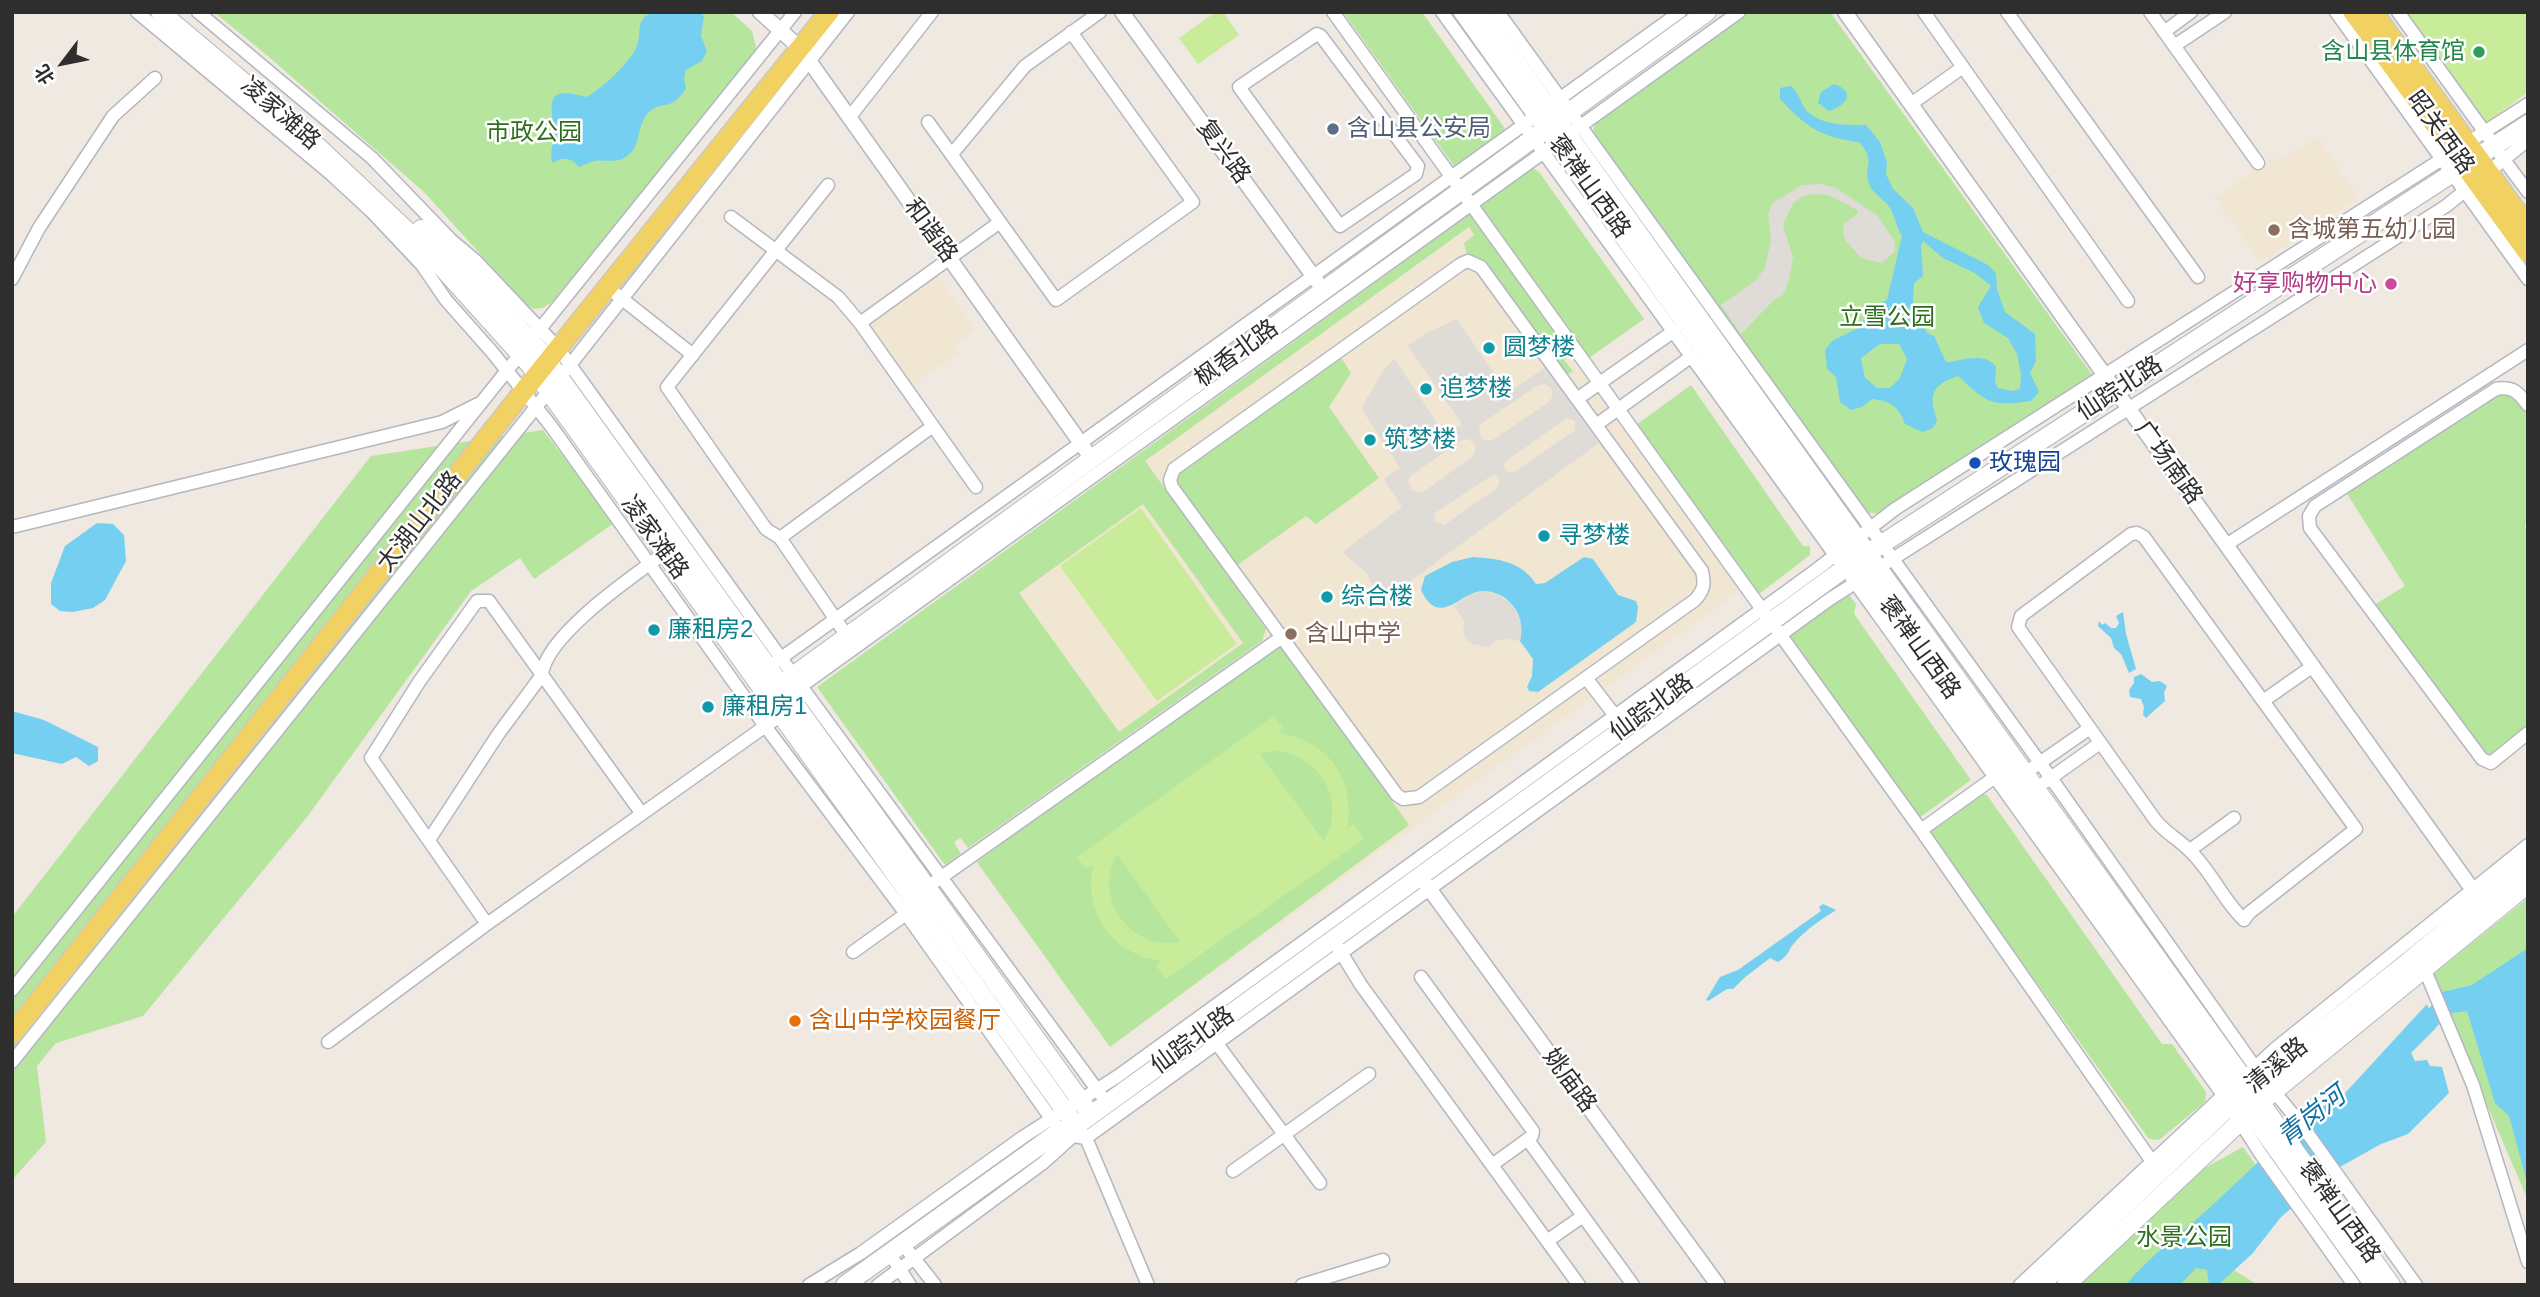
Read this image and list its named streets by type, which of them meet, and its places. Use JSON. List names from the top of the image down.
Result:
{
  "streets": {
    "main road": [
      "凌家滩路",
      "昭关西路",
      "褒禅山西路",
      "枫香北路",
      "仙踪北路",
      "太湖山北路",
      "清溪路"
    ],
    "street": [
      "复兴路",
      "和谐路",
      "广场南路",
      "姚庙路"
    ]
  },
  "crossings": [
    ["凌家滩路", "枫香北路"],
    ["凌家滩路", "仙踪北路"],
    ["凌家滩路", "太湖山北路"],
    ["昭关西路", "仙踪北路"],
    ["复兴路", "枫香北路"],
    ["褒禅山西路", "枫香北路"],
    ["褒禅山西路", "仙踪北路"],
    ["褒禅山西路", "清溪路"],
    ["和谐路", "枫香北路"],
    ["和谐路", "太湖山北路"],
    ["仙踪北路", "广场南路"],
    ["仙踪北路", "姚庙路"],
    ["广场南路", "清溪路"]
  ],
  "water": ["青岗河"],
  "parks": ["市政公园", "立雪公园", "水景公园"],
  "places": [
    "含山县体育馆",
    "含山县公安局",
    "含城第五幼儿园",
    "好享购物中心",
    "圆梦楼",
    "追梦楼",
    "筑梦楼",
    "玫瑰园",
    "寻梦楼",
    "综合楼",
    "廉租房2",
    "含山中学",
    "廉租房1",
    "含山中学校园餐厅"
  ],
  "north": "bottom left"
}
